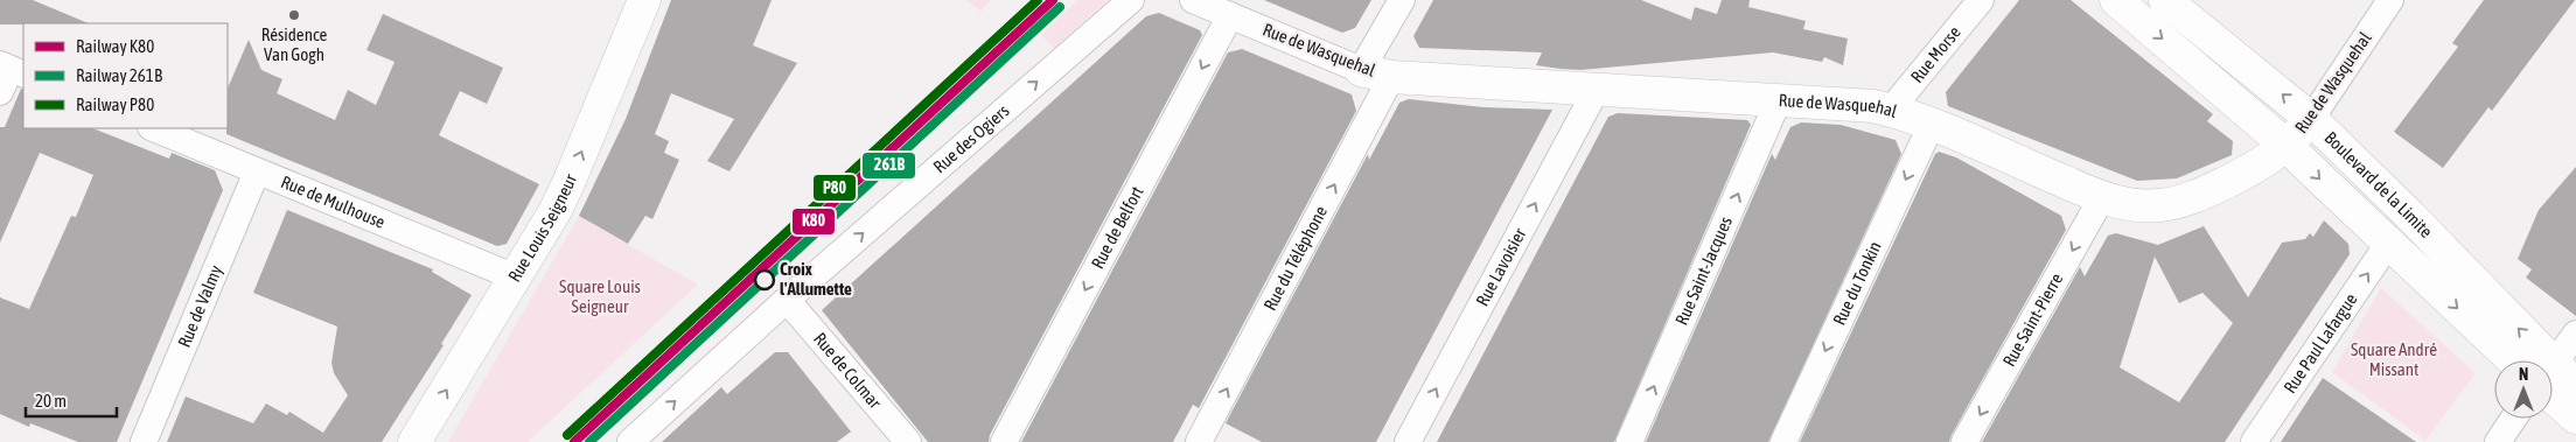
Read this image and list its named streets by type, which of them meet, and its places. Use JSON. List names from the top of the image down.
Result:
{
  "streets": {
    "street": [
      "Rue de Wasquehal",
      "Rue Morse",
      "Rue des Ogiers",
      "Boulevard de la Limite",
      "Rue de Mulhouse",
      "Rue Louis Seigneur",
      "Rue de Belfort",
      "Rue du Téléphone",
      "Rue Lavoisier",
      "Rue Saint-Jacques",
      "Rue du Tonkin",
      "Rue de Valmy",
      "Rue Saint-Pierre",
      "Rue Paul Lafargue",
      "Rue de Colmar"
    ]
  },
  "crossings": [
    ["Rue de Wasquehal", "Rue Morse"],
    ["Rue de Wasquehal", "Boulevard de la Limite"],
    ["Rue de Wasquehal", "Rue de Belfort"],
    ["Rue de Wasquehal", "Rue du Téléphone"],
    ["Rue de Wasquehal", "Rue Lavoisier"],
    ["Rue de Wasquehal", "Rue Saint-Jacques"],
    ["Rue de Wasquehal", "Rue du Tonkin"],
    ["Rue de Wasquehal", "Rue Saint-Pierre"],
    ["Rue des Ogiers", "Rue de Colmar"],
    ["Boulevard de la Limite", "Rue Paul Lafargue"],
    ["Rue de Mulhouse", "Rue Louis Seigneur"],
    ["Rue de Mulhouse", "Rue de Valmy"]
  ],
  "one_way": [
    "Rue des Ogiers",
    "Rue Louis Seigneur",
    "Rue de Belfort",
    "Rue du Téléphone",
    "Rue Lavoisier",
    "Rue Saint-Jacques",
    "Rue du Tonkin",
    "Rue Saint-Pierre",
    "Rue Paul Lafargue"
  ],
  "parks": ["Square Louis Seigneur", "Square André Missant"],
  "places": ["Résidence Van Gogh", "Croix l'Allumette"],
  "lines": ["rail line K80", "rail line P80", "rail line 261B"],
  "legend": ["Railway K80", "Railway 261B", "Railway P80"],
  "scale_bar": "20 m",
  "north": "top"
}
